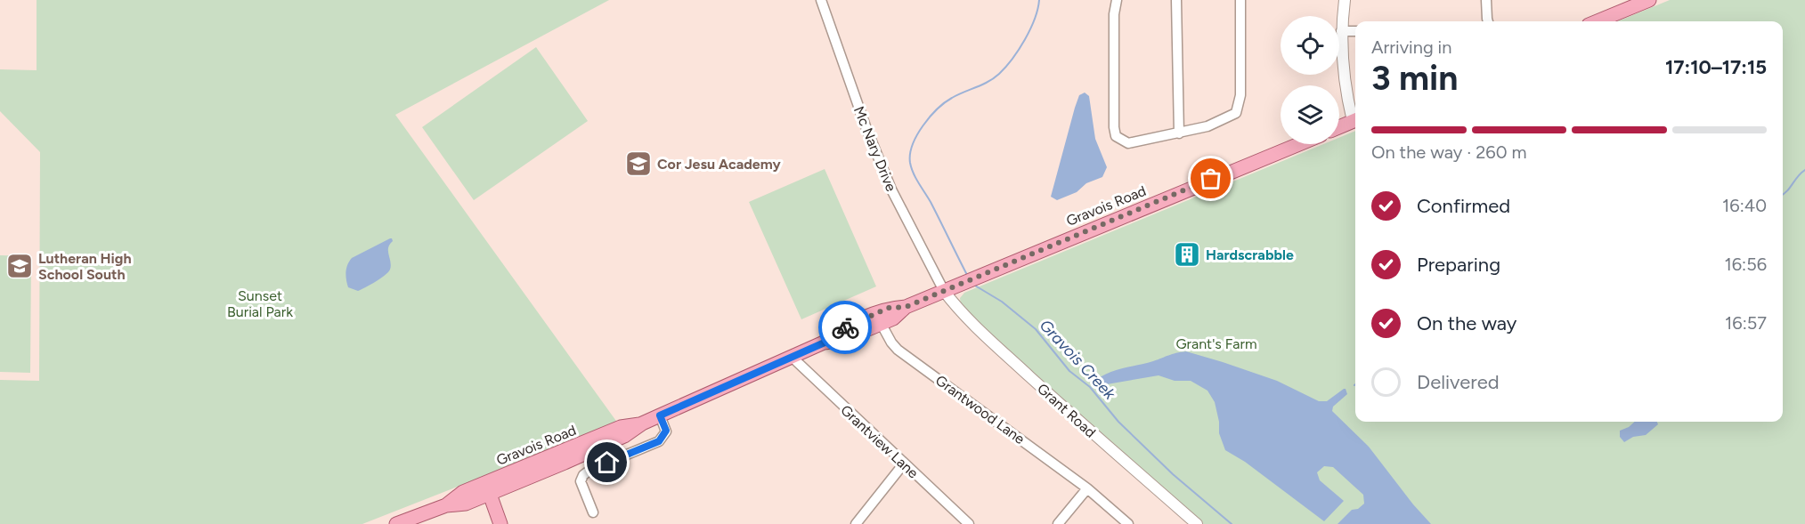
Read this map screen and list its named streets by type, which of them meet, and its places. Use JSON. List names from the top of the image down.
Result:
{
  "streets": {
    "main road": ["Gravois Road"],
    "street": [
      "Mc Nary Drive",
      "Grantwood Lane",
      "Grant Road",
      "Grantview Lane"
    ]
  },
  "crossings": [
    ["Mc Nary Drive", "Gravois Road"],
    ["Mc Nary Drive", "Grant Road"],
    ["Gravois Road", "Grantwood Lane"],
    ["Gravois Road", "Grant Road"],
    ["Gravois Road", "Grantview Lane"]
  ],
  "water": ["Gravois Creek"],
  "parks": ["Sunset Burial Park", "Grant's Farm"],
  "places": {
    "school or university": ["Cor Jesu Academy", "Lutheran High School South"],
    "building": ["Hardscrabble"]
  },
  "page": {
    "heading": ["3 min", "Arriving in", "17:10–17:15"],
    "bar": "On the way · 260 m",
    "list": [
      ["Confirmed", "16:40"],
      ["Preparing", "16:56"],
      ["On the way", "16:57"],
      "Delivered"
    ]
  }
}
